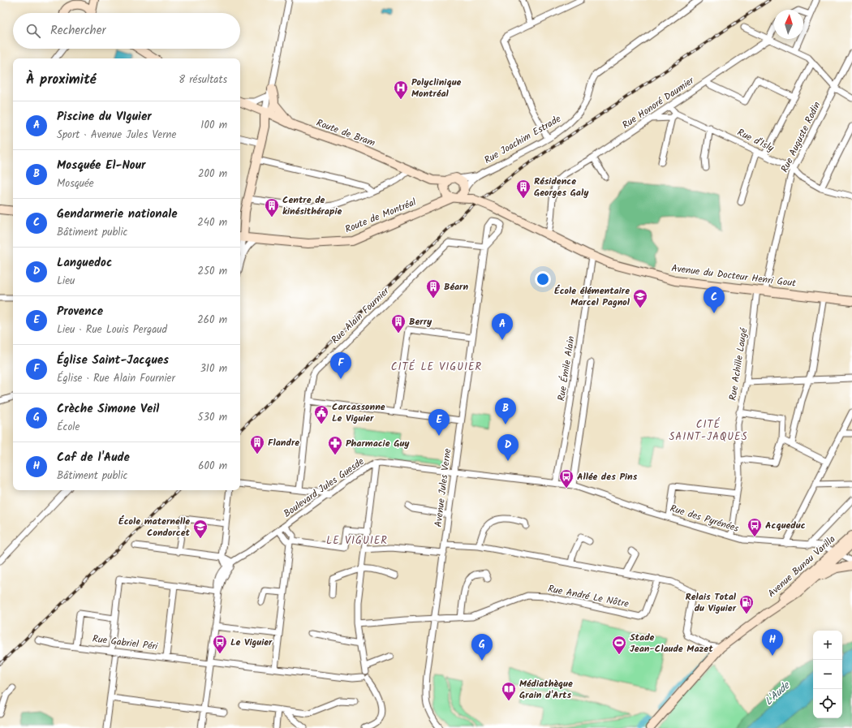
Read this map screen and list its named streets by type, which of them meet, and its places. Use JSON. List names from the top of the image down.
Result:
{
  "streets": {
    "main road": [
      "Route de Bram",
      "Route de Montréal",
      "Avenue du Docteur Henri Gout",
      "Avenue Bunau Varilla"
    ],
    "street": [
      "Rue Honoré Daumier",
      "Rue Auguste Rodin",
      "Rue Joachim Estrade",
      "Rue d'Isly",
      "Rue Alain Fournier",
      "Rue Achille Laugé",
      "Rue Émile Alain",
      "Boulevard Jules Guesde",
      "Avenue Jules Verne",
      "Rue des Pyrénées",
      "Rue André Le Nôtre",
      "Rue Gabriel Péri"
    ]
  },
  "crossings": [
    ["Rue Honoré Daumier", "Rue d'Isly"],
    ["Rue Honoré Daumier", "Avenue du Docteur Henri Gout"],
    ["Route de Bram", "Rue Joachim Estrade"],
    ["Route de Bram", "Route de Montréal"],
    ["Route de Bram", "Avenue du Docteur Henri Gout"],
    ["Rue Auguste Rodin", "Rue d'Isly"],
    ["Rue Auguste Rodin", "Avenue du Docteur Henri Gout"],
    ["Rue Auguste Rodin", "Rue Achille Laugé"],
    ["Rue Joachim Estrade", "Route de Montréal"],
    ["Rue Joachim Estrade", "Avenue du Docteur Henri Gout"],
    ["Route de Montréal", "Avenue du Docteur Henri Gout"],
    ["Avenue du Docteur Henri Gout", "Rue Achille Laugé"],
    ["Avenue du Docteur Henri Gout", "Rue Émile Alain"],
    ["Rue Alain Fournier", "Avenue Jules Verne"],
    ["Rue Achille Laugé", "Rue des Pyrénées"],
    ["Rue Émile Alain", "Boulevard Jules Guesde"],
    ["Boulevard Jules Guesde", "Avenue Jules Verne"],
    ["Boulevard Jules Guesde", "Rue des Pyrénées"],
    ["Avenue Jules Verne", "Rue André Le Nôtre"],
    ["Rue des Pyrénées", "Avenue Bunau Varilla"]
  ],
  "districts": ["CITÉ LE VIGUIER", "CITÉ SAINT-JAQUES", "LE VIGUIER"],
  "water": ["L'Aude"],
  "places": {
    "hospital": ["Polyclinique Montréal"],
    "building": [
      "Résidence Georges Galy",
      "Centre de kinésithérapie",
      "Béarn",
      "Berry",
      "Flandre"
    ],
    "school or university": ["École élémentaire Marcel Pagnol", "École maternelle Condorcet"],
    "public building": ["Carcassonne Le Viguier"],
    "pharmacy": ["Pharmacie Guy"],
    "bus stop": ["Allée des Pins", "Acqueduc", "Le Viguier"],
    "fuel station": ["Relais Total du Viguier"],
    "sports": ["Stade Jean-Claude Mazet"],
    "library": ["Médiathèque Grain d'Arts"]
  },
  "north": "top",
  "page": {
    "search": "Rechercher",
    "heading": ["À proximité", "8 résultats"],
    "list": [
      {
        "mark": "A",
        "name": "Piscine du VIguier",
        "note": "Sport · Avenue Jules Verne",
        "value": "100 m"
      },
      {
        "mark": "B",
        "name": "Mosquée El-Nour",
        "note": "Mosquée",
        "value": "200 m"
      },
      {
        "mark": "C",
        "name": "Gendarmerie nationale",
        "note": "Bâtiment public",
        "value": "240 m"
      },
      {
        "mark": "D",
        "name": "Languedoc",
        "note": "Lieu",
        "value": "250 m"
      },
      {
        "mark": "E",
        "name": "Provence",
        "note": "Lieu · Rue Louis Pergaud",
        "value": "260 m"
      },
      {
        "mark": "F",
        "name": "Église Saint-Jacques",
        "note": "Église · Rue Alain Fournier",
        "value": "310 m"
      },
      {
        "mark": "G",
        "name": "Crèche Simone Veil",
        "note": "École",
        "value": "530 m"
      },
      {
        "mark": "H",
        "name": "Caf de l'Aude",
        "note": "Bâtiment public",
        "value": "600 m"
      }
    ],
    "pins": [
      "C",
      "A",
      "F",
      "B",
      "E",
      "D",
      "H",
      "G"
    ],
    "map_buttons": ["+", "−"]
  }
}
